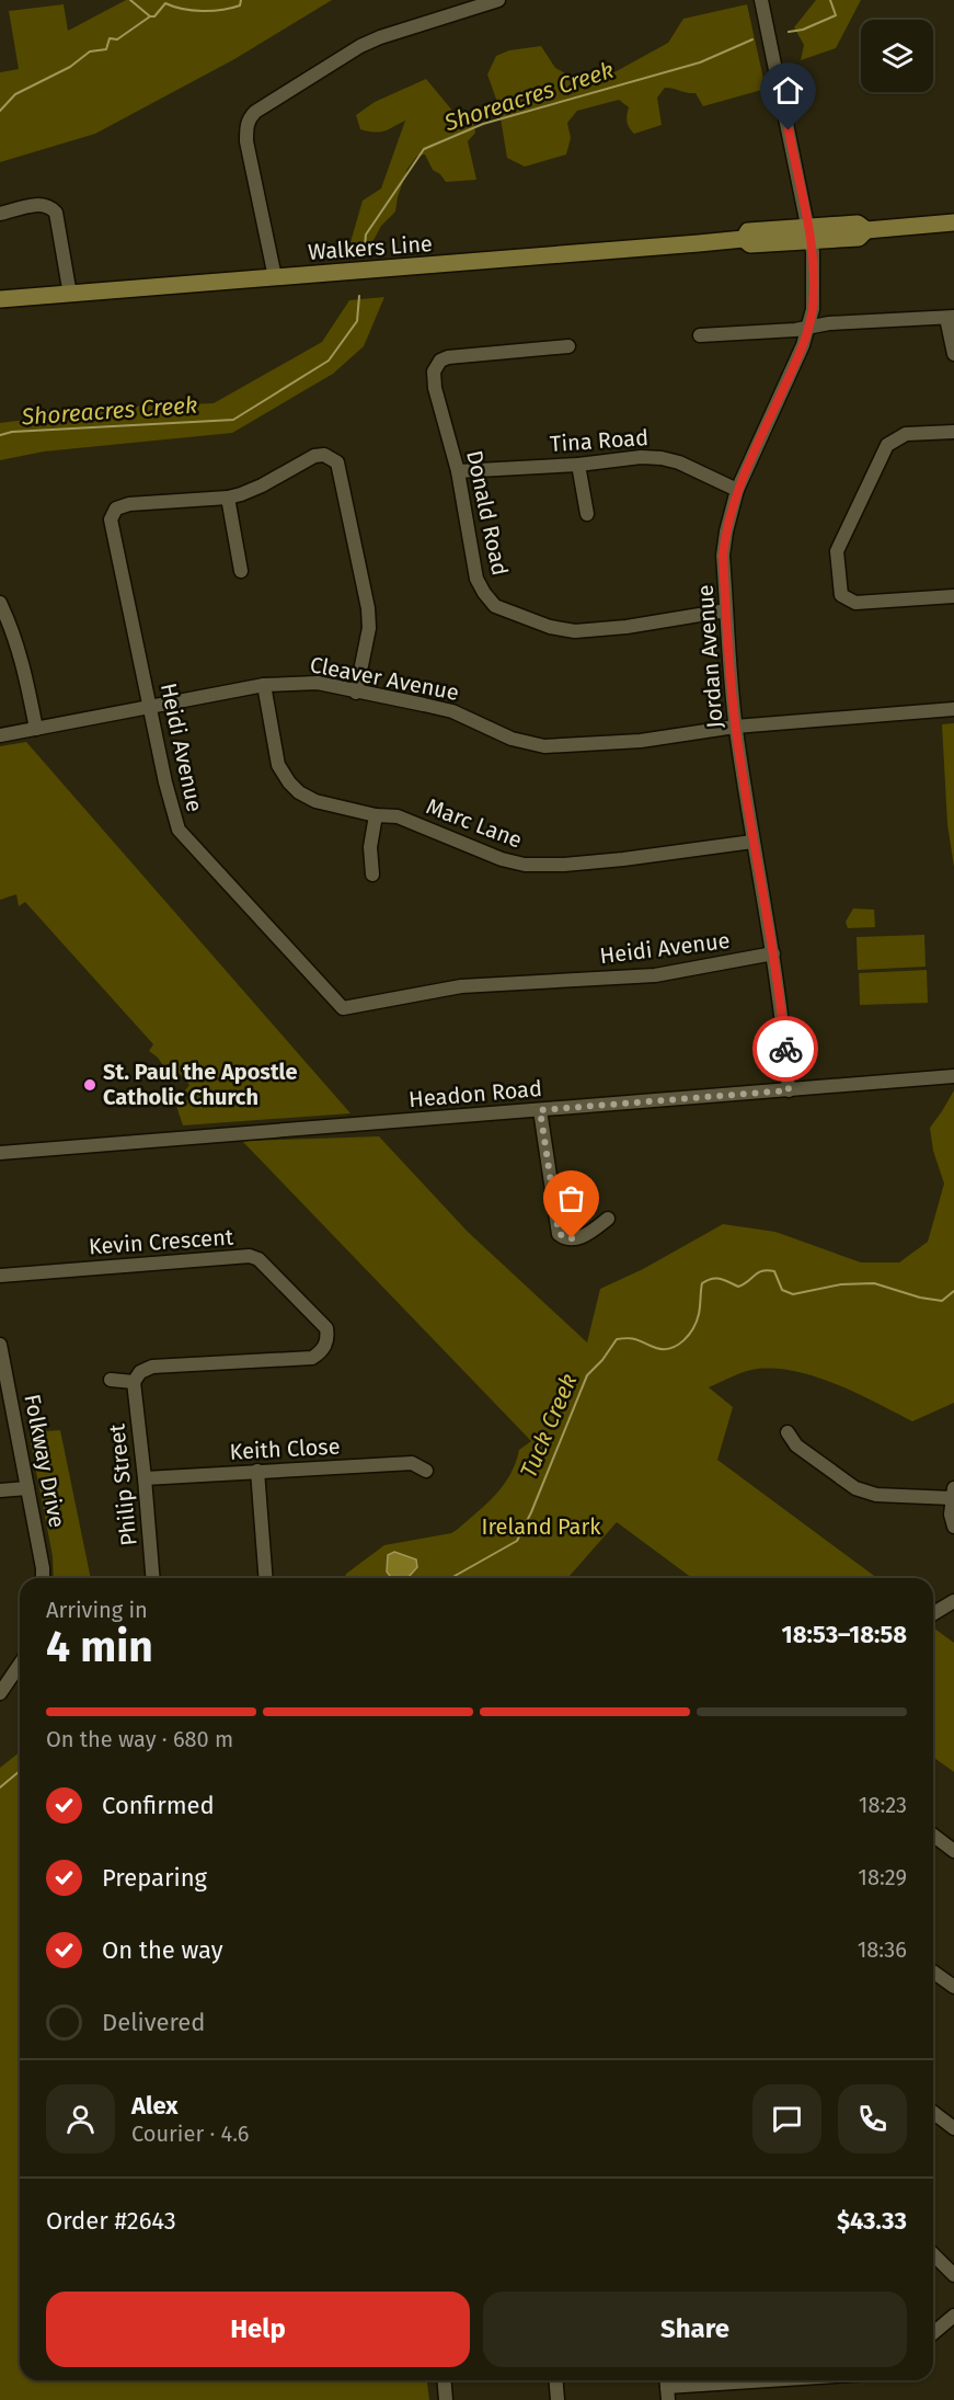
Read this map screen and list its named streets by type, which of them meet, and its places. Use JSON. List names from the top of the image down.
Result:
{
  "streets": {
    "main road": ["Walkers Line"],
    "street": [
      "Tina Road",
      "Donald Road",
      "Jordan Avenue",
      "Cleaver Avenue",
      "Heidi Avenue",
      "Marc Lane",
      "Headon Road",
      "Kevin Crescent",
      "Keith Close",
      "Folkway Drive",
      "Philip Street"
    ]
  },
  "crossings": [
    ["Walkers Line", "Jordan Avenue"],
    ["Tina Road", "Donald Road"],
    ["Tina Road", "Jordan Avenue"],
    ["Donald Road", "Jordan Avenue"],
    ["Jordan Avenue", "Cleaver Avenue"],
    ["Jordan Avenue", "Heidi Avenue"],
    ["Jordan Avenue", "Marc Lane"],
    ["Jordan Avenue", "Headon Road"],
    ["Cleaver Avenue", "Heidi Avenue"],
    ["Cleaver Avenue", "Marc Lane"],
    ["Kevin Crescent", "Philip Street"],
    ["Keith Close", "Philip Street"]
  ],
  "water": ["Shoreacres Creek", "Tuck Creek"],
  "parks": ["Ireland Park"],
  "places": ["St. Paul the Apostle Catholic Church"],
  "page": {
    "heading": ["4 min", "Arriving in", "18:53–18:58"],
    "panel": [
      "Alex",
      "Courier · 4.6",
      "Order #2643",
      "$43.33"
    ],
    "bar": "On the way · 680 m",
    "list": [
      ["Confirmed", "18:23"],
      ["Preparing", "18:29"],
      ["On the way", "18:36"],
      "Delivered"
    ],
    "buttons": ["Help", "Share"]
  }
}
